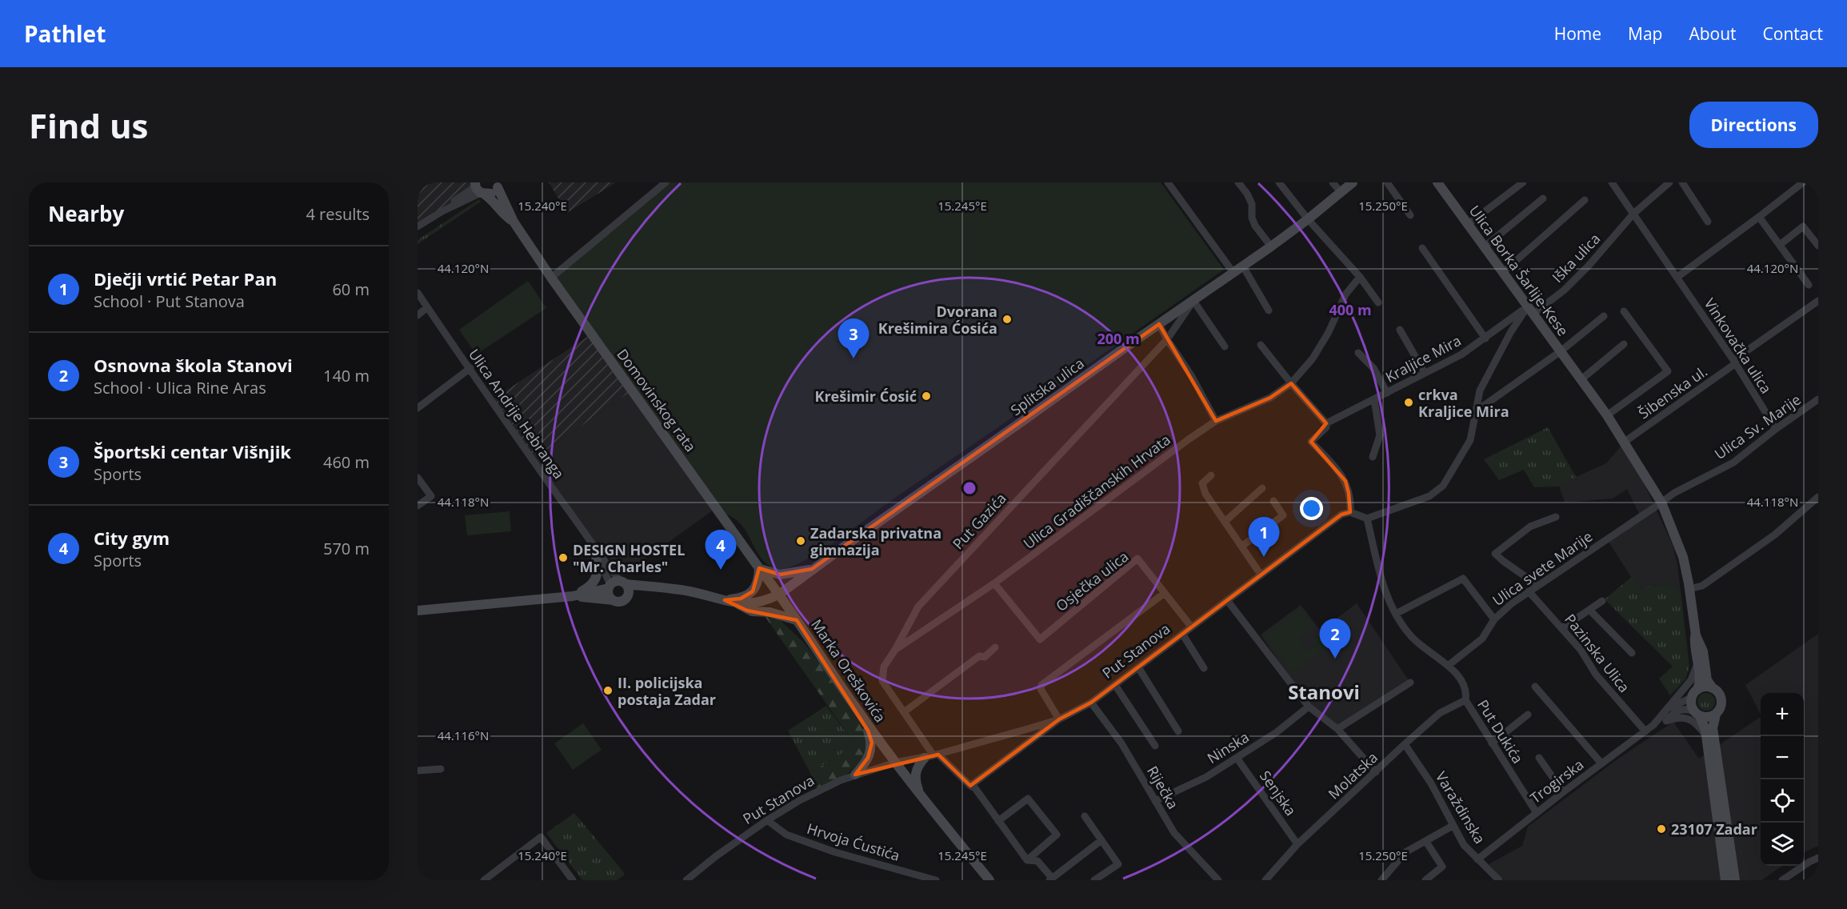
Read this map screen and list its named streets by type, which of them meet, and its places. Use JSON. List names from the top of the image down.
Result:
{
  "streets": {
    "street": [
      "Iška ulica",
      "Ulica Borka Šarlije-Kese",
      "Vinkovačka ulica",
      "Kraljice Mira",
      "Splitska ulica",
      "Šibenska ul.",
      "Domovinskog rata",
      "Ulica Andrije Hebranga",
      "Ulica Sv. Marije",
      "Ulica Gradiščanskih Hrvata",
      "Put Gazića",
      "Ulica svete Marije",
      "Osječka ulica",
      "Put Stanova",
      "Pazinska Ulica",
      "Marka Oreškovića",
      "Put Dukića",
      "Ninska",
      "Molatska",
      "Trogirska",
      "Riječka",
      "Senjska",
      "Varaždinska",
      "Hrvoja Ćustića"
    ]
  },
  "crossings": [
    ["Iška ulica", "Ulica Borka Šarlije-Kese"],
    ["Iška ulica", "Vinkovačka ulica"],
    ["Iška ulica", "Kraljice Mira"],
    ["Ulica Borka Šarlije-Kese", "Kraljice Mira"],
    ["Ulica Borka Šarlije-Kese", "Šibenska ul."],
    ["Ulica Borka Šarlije-Kese", "Ulica Sv. Marije"],
    ["Ulica Borka Šarlije-Kese", "Ulica svete Marije"],
    ["Vinkovačka ulica", "Šibenska ul."],
    ["Vinkovačka ulica", "Ulica Sv. Marije"],
    ["Splitska ulica", "Domovinskog rata"],
    ["Splitska ulica", "Put Gazića"],
    ["Splitska ulica", "Marka Oreškovića"],
    ["Domovinskog rata", "Marka Oreškovića"],
    ["Ulica Sv. Marije", "Ulica svete Marije"],
    ["Ulica Gradiščanskih Hrvata", "Put Gazića"],
    ["Ulica Gradiščanskih Hrvata", "Osječka ulica"],
    ["Put Gazića", "Put Stanova"],
    ["Ulica svete Marije", "Pazinska Ulica"],
    ["Ulica svete Marije", "Put Dukića"],
    ["Osječka ulica", "Put Stanova"],
    ["Put Stanova", "Marka Oreškovića"],
    ["Put Stanova", "Riječka"],
    ["Put Stanova", "Hrvoja Ćustića"],
    ["Pazinska Ulica", "Trogirska"],
    ["Put Dukića", "Molatska"],
    ["Put Dukića", "Trogirska"],
    ["Ninska", "Riječka"],
    ["Ninska", "Senjska"],
    ["Molatska", "Senjska"],
    ["Molatska", "Varaždinska"],
    ["Trogirska", "Varaždinska"]
  ],
  "districts": ["Stanovi"],
  "places": [
    "Dvorana Krešimira Ćosića",
    "Krešimir Ćosić",
    "crkva Kraljice Mira",
    "Zadarska privatna gimnazija",
    "DESIGN HOSTEL \"Mr. Charles\"",
    "II. policijska postaja Zadar",
    "23107 Zadar"
  ],
  "page": {
    "header": "Pathlet",
    "nav": [
      "Home",
      "Map",
      "About",
      "Contact"
    ],
    "buttons": "Directions",
    "title": "Find us",
    "heading": ["Nearby", "4 results"],
    "list": [
      {
        "mark": "1",
        "name": "Dječji vrtić Petar Pan",
        "note": "School · Put Stanova",
        "value": "60 m"
      },
      {
        "mark": "2",
        "name": "Osnovna škola Stanovi",
        "note": "School · Ulica Rine Aras",
        "value": "140 m"
      },
      {
        "mark": "3",
        "name": "Športski centar Višnjik",
        "note": "Sports",
        "value": "460 m"
      },
      {
        "mark": "4",
        "name": "City gym",
        "note": "Sports",
        "value": "570 m"
      }
    ],
    "pins": [
      "3",
      "1",
      "4",
      "2"
    ],
    "map_buttons": ["+", "−"]
  },
  "coordinates": [
    "15.240°E",
    "15.245°E",
    "15.250°E",
    "44.120°N",
    "44.118°N",
    "44.116°N"
  ],
  "rings": ["400 m", "200 m"]
}
